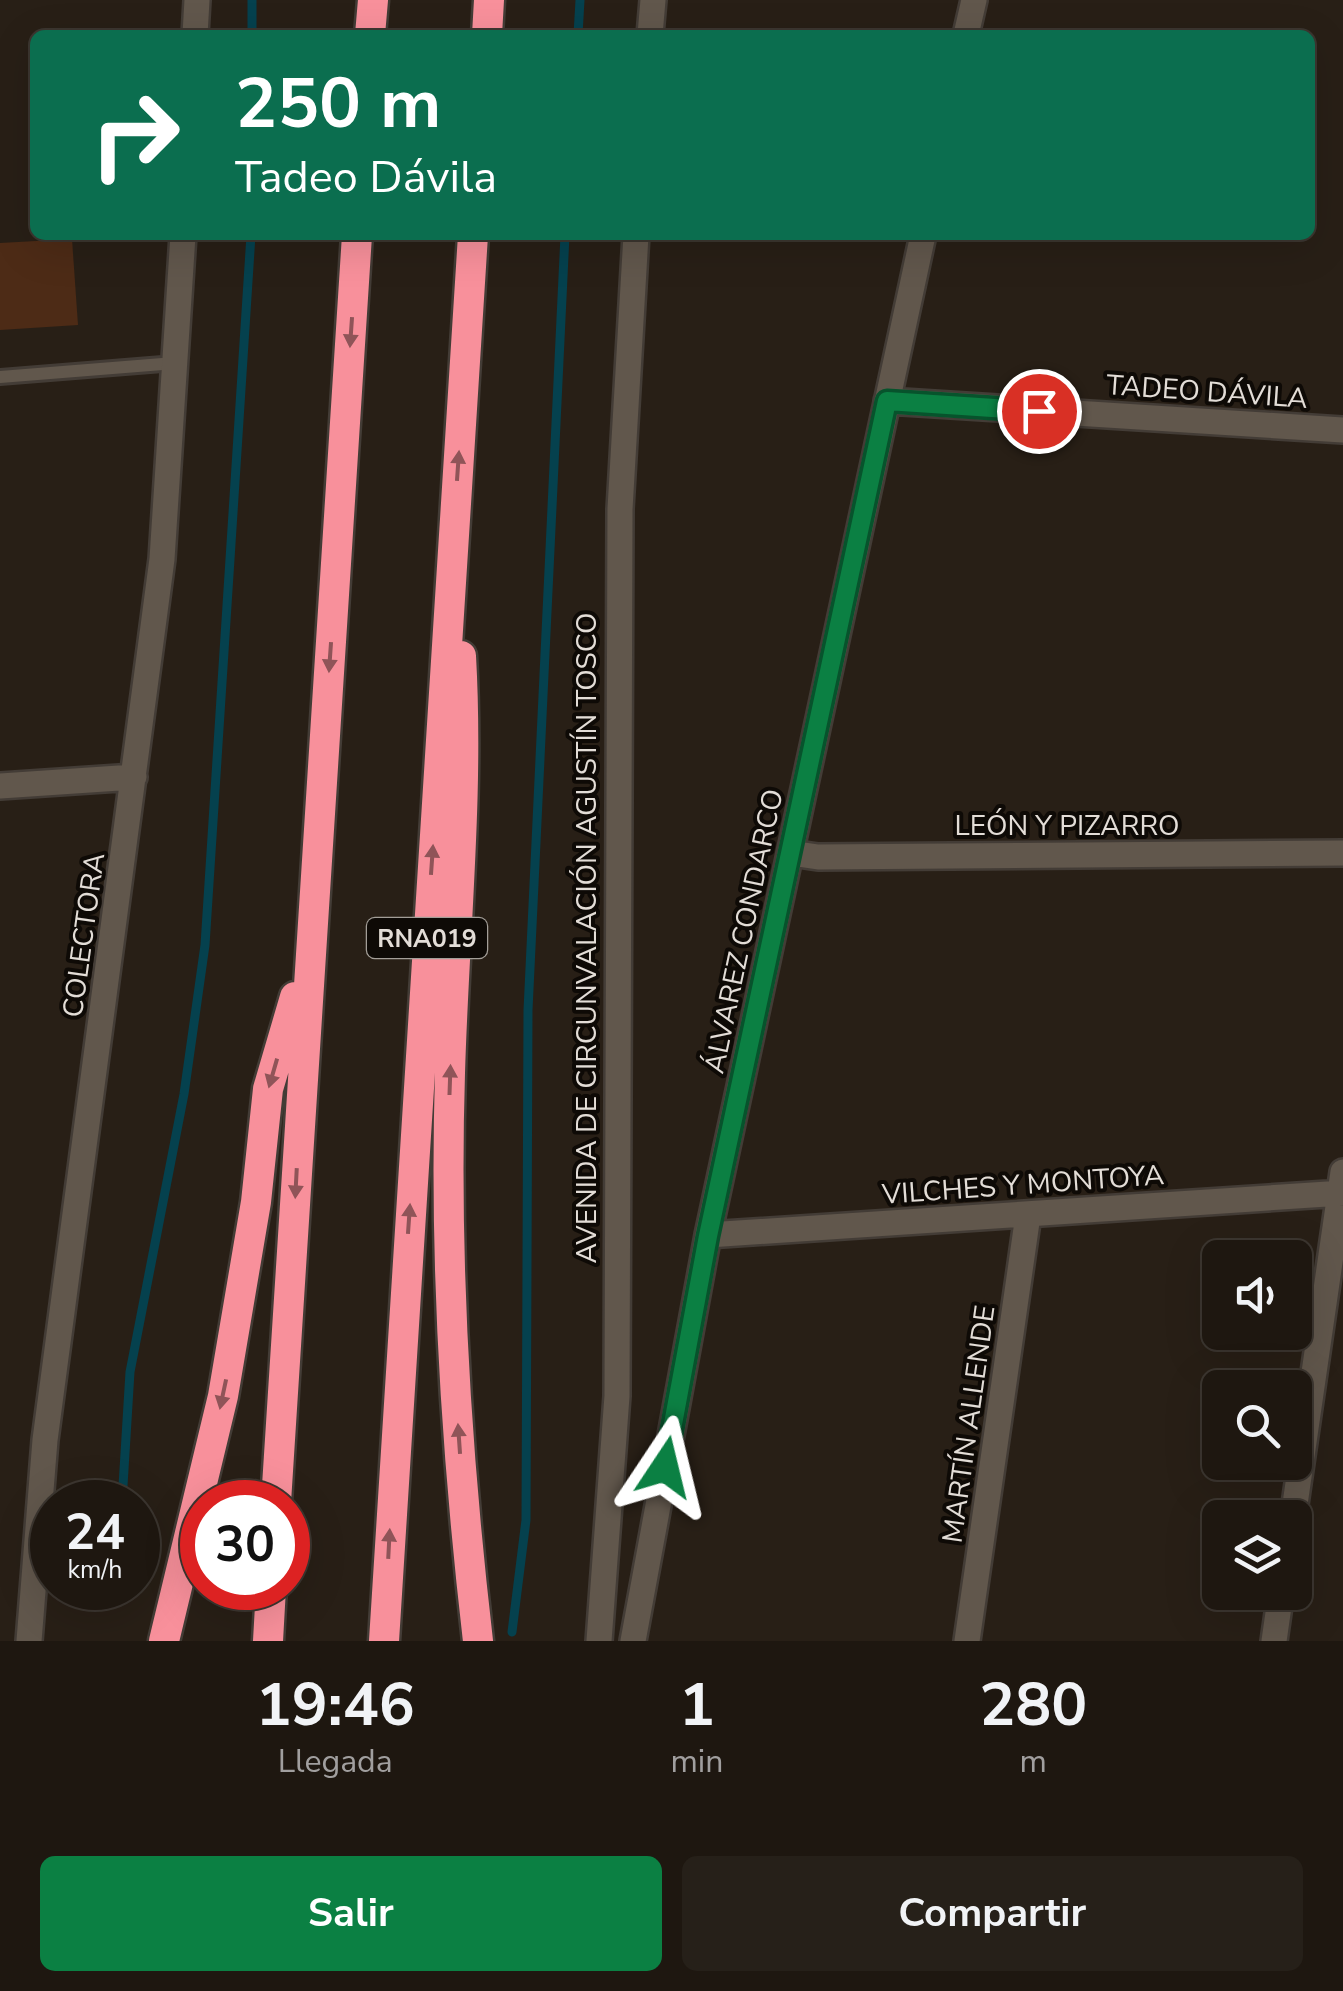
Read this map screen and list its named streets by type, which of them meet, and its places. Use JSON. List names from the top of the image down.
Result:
{
  "streets": {
    "highway": ["RNA019"],
    "street": [
      "TADEO DÁVILA",
      "LEÓN Y PIZARRO",
      "ÁLVAREZ CONDARCO",
      "COLECTORA",
      "AVENIDA DE CIRCUNVALACIÓN AGUSTÍN TOSCO",
      "VILCHES Y MONTOYA",
      "MARTÍN ALLENDE"
    ]
  },
  "crossings": [
    ["TADEO DÁVILA", "ÁLVAREZ CONDARCO"],
    ["LEÓN Y PIZARRO", "ÁLVAREZ CONDARCO"],
    ["ÁLVAREZ CONDARCO", "VILCHES Y MONTOYA"],
    ["VILCHES Y MONTOYA", "MARTÍN ALLENDE"]
  ],
  "page": {
    "turn": ["250 m", "Tadeo Dávila"],
    "speed": "24 km/h",
    "limit": "30",
    "eta": [
      "19:46",
      "Llegada",
      "1",
      "min",
      "280",
      "m"
    ],
    "buttons": ["Salir", "Compartir"]
  }
}
